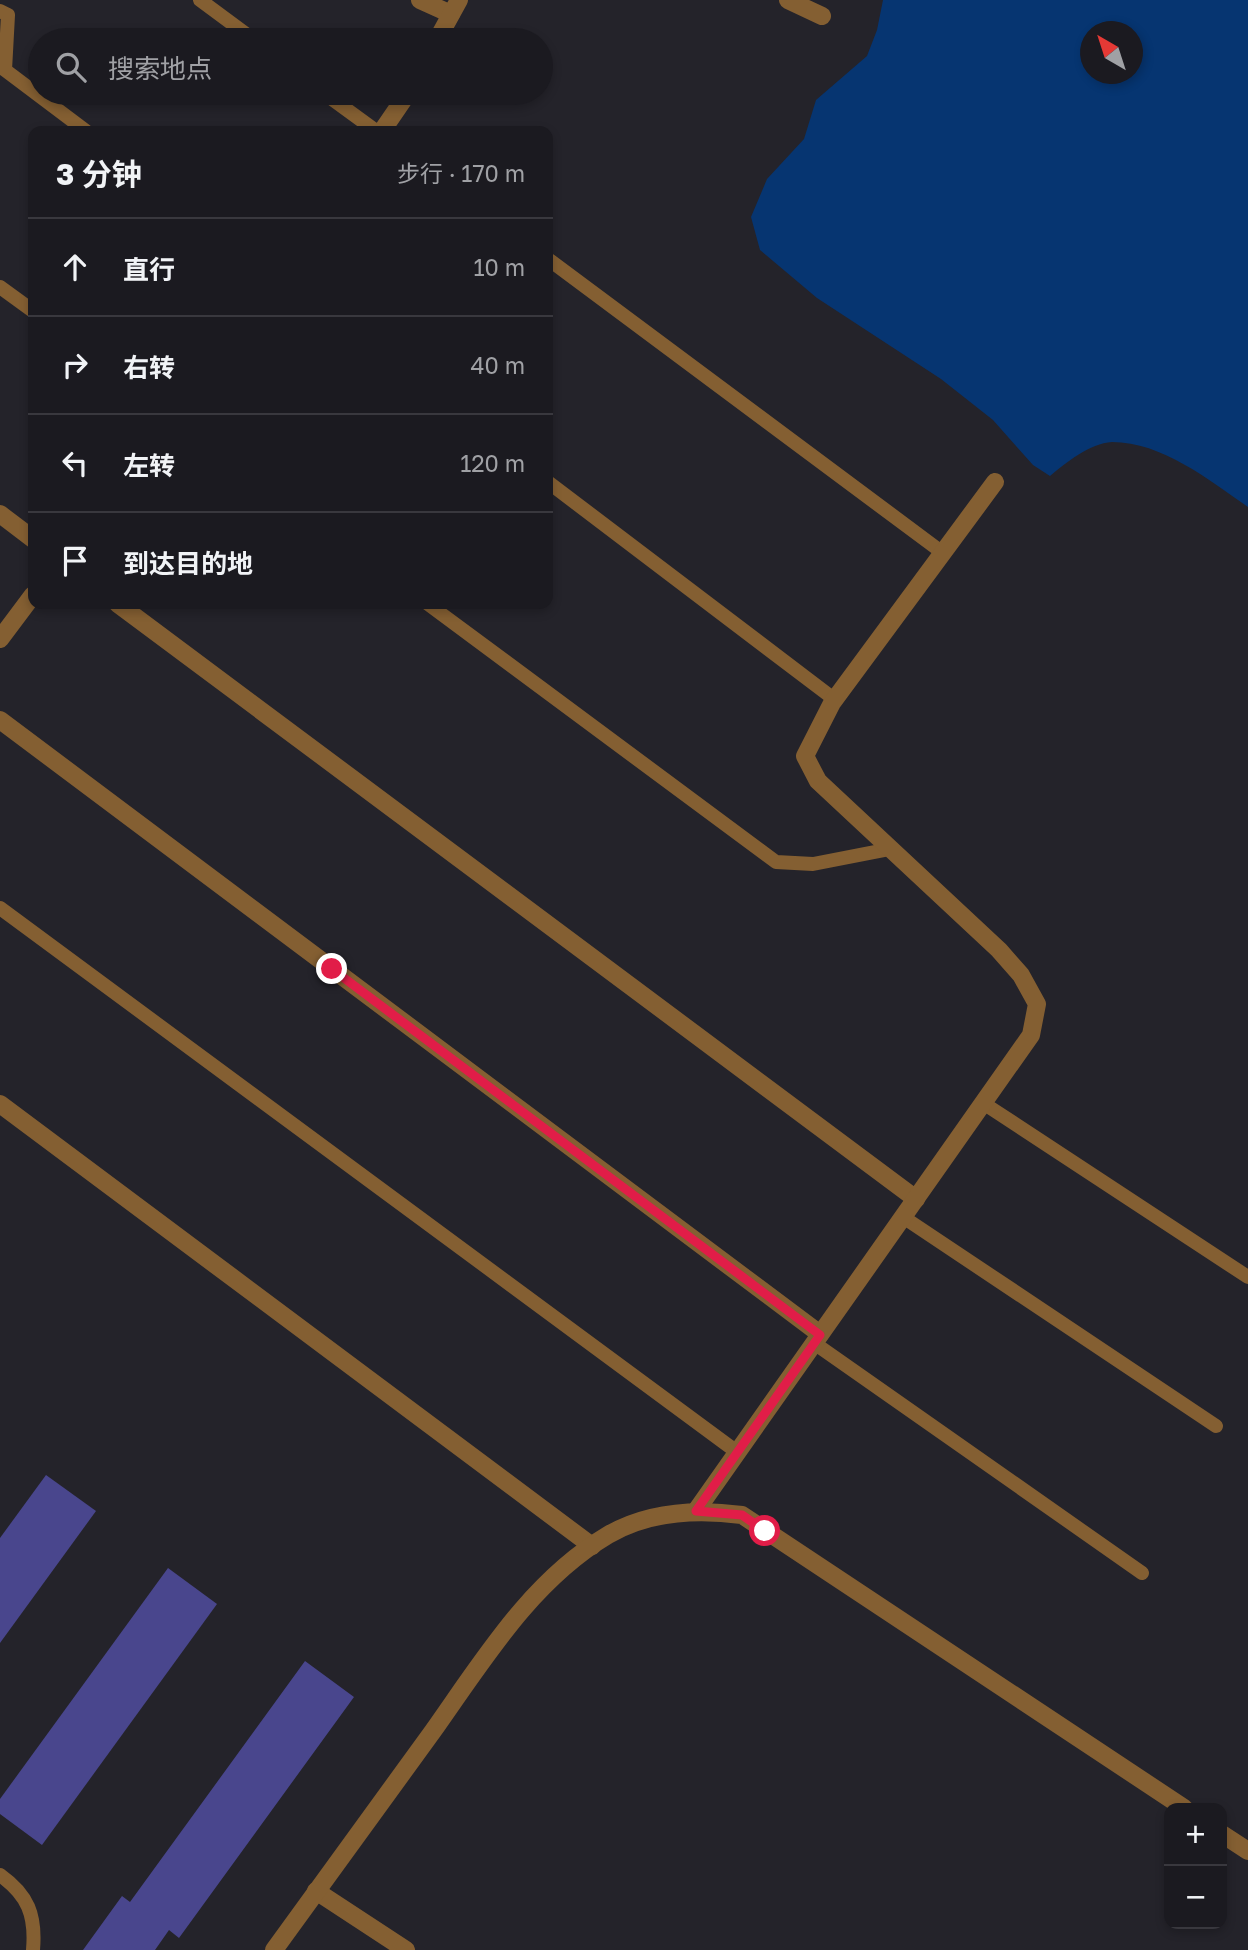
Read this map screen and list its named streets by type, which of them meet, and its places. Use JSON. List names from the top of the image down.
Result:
{
  "north": "top left",
  "page": {
    "search": "搜索地点",
    "heading": ["3 分钟", "步行 · 170 m"],
    "list": [
      ["直行", "10 m"],
      ["右转", "40 m"],
      ["左转", "120 m"],
      "到达目的地"
    ],
    "map_buttons": ["+", "−"]
  }
}
